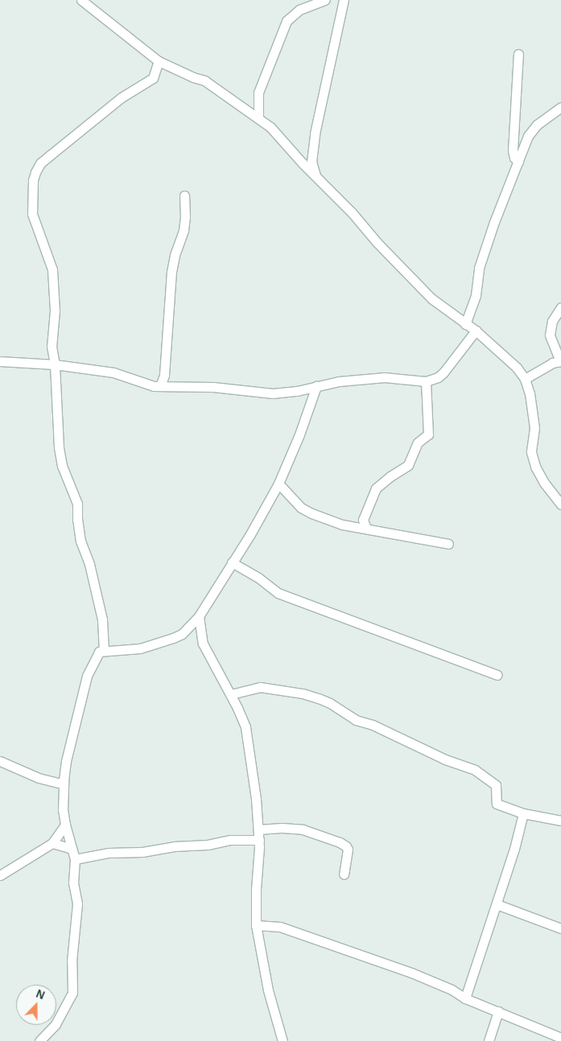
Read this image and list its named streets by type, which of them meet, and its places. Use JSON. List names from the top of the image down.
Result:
{
  "north": "top"
}
